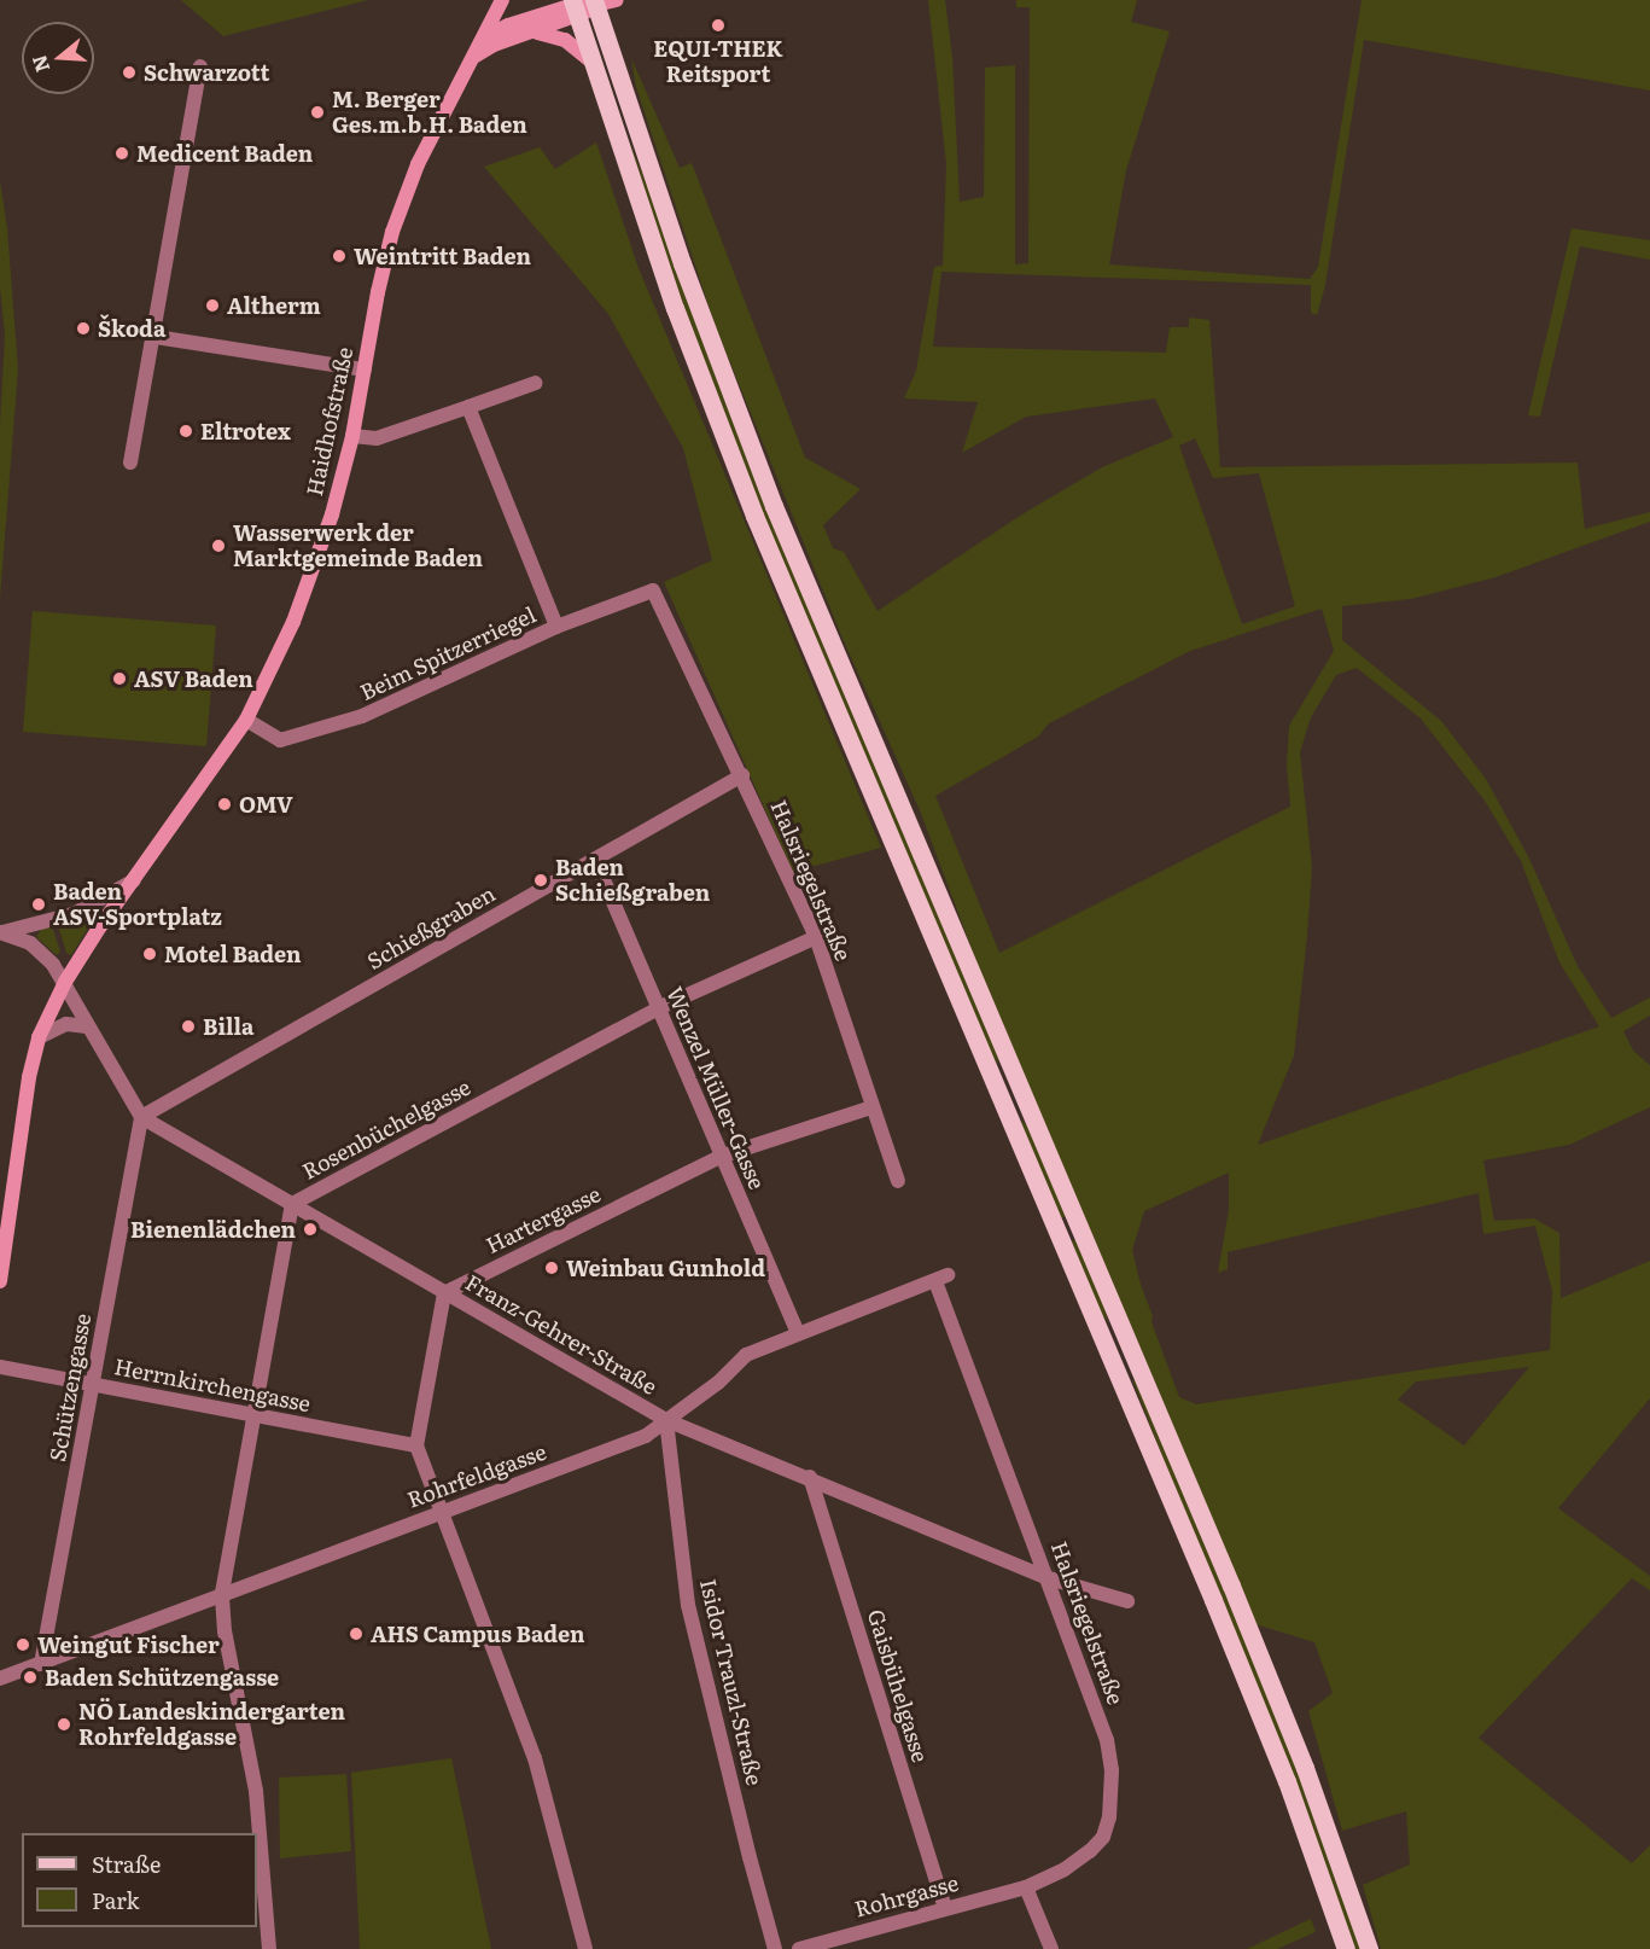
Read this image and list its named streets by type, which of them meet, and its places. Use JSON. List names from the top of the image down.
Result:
{
  "streets": {
    "main road": ["Haidhofstraße"],
    "street": [
      "Beim Spitzerriegel",
      "Halsriegelstraße",
      "Schießgraben",
      "Wenzel Müller-Gasse",
      "Rosenbüchelgasse",
      "Hartergasse",
      "Franz-Gehrer-Straße",
      "Herrnkirchengasse",
      "Schützengasse",
      "Rohrfeldgasse",
      "Isidor Trauzl-Straße",
      "Gaisbühelgasse",
      "Rohrgasse"
    ]
  },
  "crossings": [
    ["Haidhofstraße", "Beim Spitzerriegel"],
    ["Haidhofstraße", "Franz-Gehrer-Straße"],
    ["Beim Spitzerriegel", "Halsriegelstraße"],
    ["Halsriegelstraße", "Schießgraben"],
    ["Halsriegelstraße", "Rosenbüchelgasse"],
    ["Halsriegelstraße", "Hartergasse"],
    ["Halsriegelstraße", "Franz-Gehrer-Straße"],
    ["Halsriegelstraße", "Rohrfeldgasse"],
    ["Halsriegelstraße", "Rohrgasse"],
    ["Schießgraben", "Wenzel Müller-Gasse"],
    ["Schießgraben", "Franz-Gehrer-Straße"],
    ["Schießgraben", "Schützengasse"],
    ["Wenzel Müller-Gasse", "Rosenbüchelgasse"],
    ["Wenzel Müller-Gasse", "Hartergasse"],
    ["Wenzel Müller-Gasse", "Rohrfeldgasse"],
    ["Rosenbüchelgasse", "Franz-Gehrer-Straße"],
    ["Rosenbüchelgasse", "Herrnkirchengasse"],
    ["Rosenbüchelgasse", "Rohrfeldgasse"],
    ["Hartergasse", "Franz-Gehrer-Straße"],
    ["Franz-Gehrer-Straße", "Schützengasse"],
    ["Franz-Gehrer-Straße", "Rohrfeldgasse"],
    ["Franz-Gehrer-Straße", "Isidor Trauzl-Straße"],
    ["Franz-Gehrer-Straße", "Gaisbühelgasse"],
    ["Herrnkirchengasse", "Schützengasse"],
    ["Schützengasse", "Rohrfeldgasse"],
    ["Rohrfeldgasse", "Isidor Trauzl-Straße"],
    ["Gaisbühelgasse", "Rohrgasse"]
  ],
  "places": [
    "EQUI-THEK Reitsport",
    "Schwarzott",
    "M. Berger Ges.m.b.H. Baden",
    "Medicent Baden",
    "Weintritt Baden",
    "Altherm",
    "Škoda",
    "Eltrotex",
    "Wasserwerk der Marktgemeinde Baden",
    "ASV Baden",
    "OMV",
    "Baden Schießgraben",
    "Baden ASV-Sportplatz",
    "Motel Baden",
    "Billa",
    "Bienenlädchen",
    "Weinbau Gunhold",
    "AHS Campus Baden",
    "Weingut Fischer",
    "Baden Schützengasse",
    "NÖ Landeskindergarten Rohrfeldgasse"
  ],
  "legend": ["Straße", "Park"],
  "north": "left"
}
